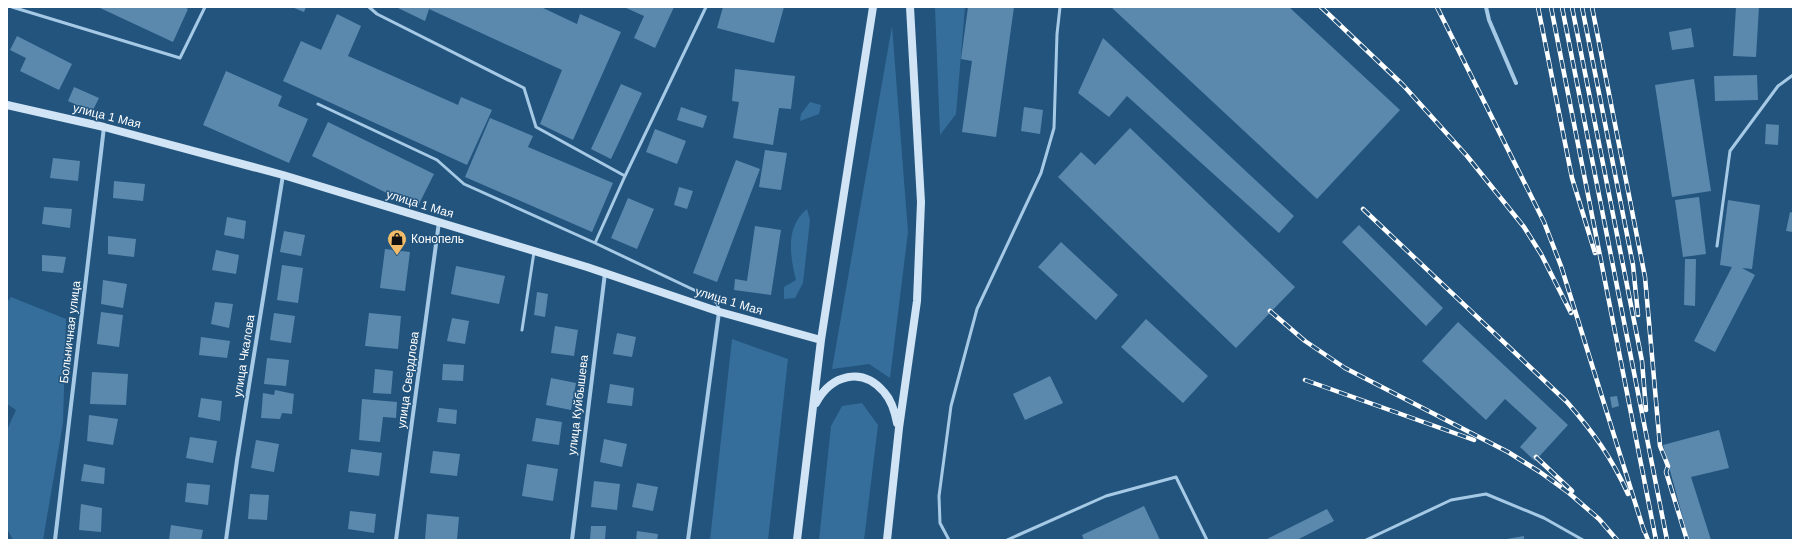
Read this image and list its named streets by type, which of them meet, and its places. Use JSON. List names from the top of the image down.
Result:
{
  "streets": {
    "main road": ["улица 1 Мая"],
    "street": [
      "Больничная улица",
      "улица Чкалова",
      "улица Свердлова",
      "улица Куйбышева"
    ]
  },
  "crossings": [
    ["улица 1 Мая", "Больничная улица"],
    ["улица 1 Мая", "улица Чкалова"],
    ["улица 1 Мая", "улица Свердлова"],
    ["улица 1 Мая", "улица Куйбышева"]
  ],
  "places": {
    "shop": ["Конопель"]
  }
}
